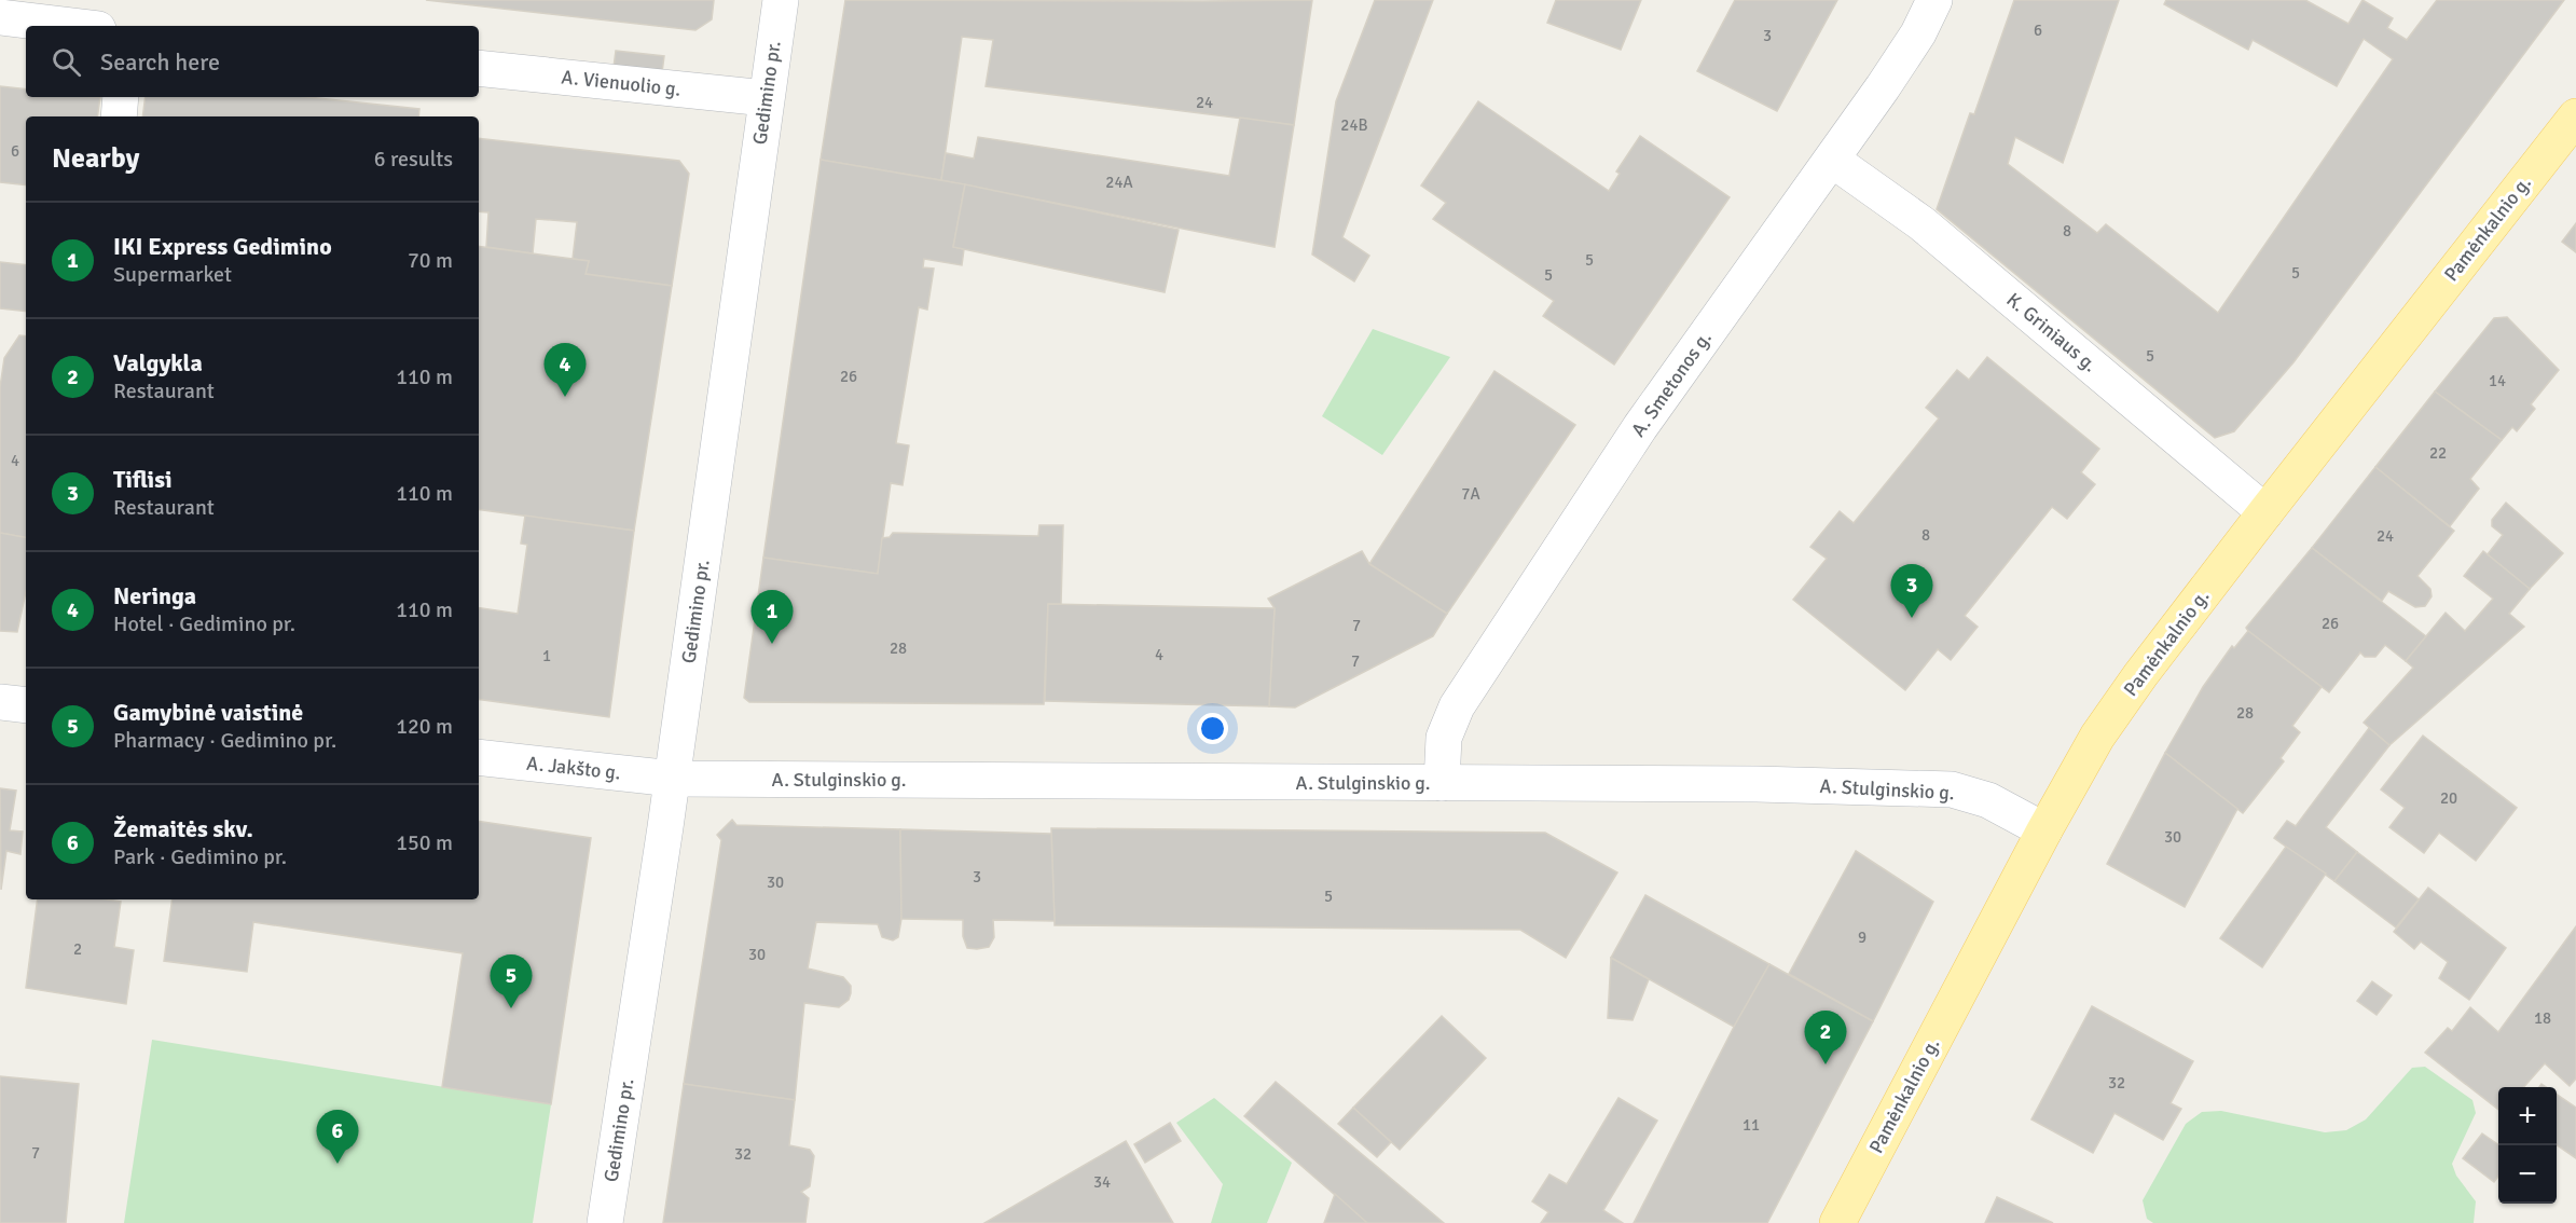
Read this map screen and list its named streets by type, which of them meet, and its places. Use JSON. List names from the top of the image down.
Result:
{
  "streets": {
    "main road": [
      "A. Vienuolio g.",
      "Gedimino pr.",
      "Pamėnkalnio g.",
      "K. Griniaus g.",
      "A. Smetonos g.",
      "A. Jakšto g.",
      "A. Stulginskio g."
    ]
  },
  "crossings": [
    ["A. Vienuolio g.", "Gedimino pr."],
    ["Gedimino pr.", "A. Jakšto g."],
    ["Gedimino pr.", "A. Stulginskio g."],
    ["Pamėnkalnio g.", "K. Griniaus g."],
    ["Pamėnkalnio g.", "A. Stulginskio g."],
    ["K. Griniaus g.", "A. Smetonos g."],
    ["A. Smetonos g.", "A. Stulginskio g."],
    ["A. Jakšto g.", "A. Stulginskio g."]
  ],
  "house_numbers": [
    "6",
    "3",
    "24",
    "24B",
    "6",
    "24A",
    "8",
    "5",
    "5",
    "5",
    "5",
    "26",
    "14",
    "22",
    "4",
    "7A",
    "8",
    "24",
    "26",
    "7",
    "28",
    "4",
    "1",
    "7",
    "28",
    "20",
    "30",
    "3",
    "30",
    "5",
    "9",
    "2",
    "30",
    "18",
    "32",
    "11",
    "7",
    "32",
    "34"
  ],
  "page": {
    "search": "Search here",
    "heading": ["Nearby", "6 results"],
    "list": [
      {
        "mark": "1",
        "name": "IKI Express Gedimino",
        "note": "Supermarket",
        "value": "70 m"
      },
      {
        "mark": "2",
        "name": "Valgykla",
        "note": "Restaurant",
        "value": "110 m"
      },
      {
        "mark": "3",
        "name": "Tiflisi",
        "note": "Restaurant",
        "value": "110 m"
      },
      {
        "mark": "4",
        "name": "Neringa",
        "note": "Hotel · Gedimino pr.",
        "value": "110 m"
      },
      {
        "mark": "5",
        "name": "Gamybinė vaistinė",
        "note": "Pharmacy · Gedimino pr.",
        "value": "120 m"
      },
      {
        "mark": "6",
        "name": "Žemaitės skv.",
        "note": "Park · Gedimino pr.",
        "value": "150 m"
      }
    ],
    "pins": [
      "4",
      "3",
      "1",
      "5",
      "2",
      "6"
    ],
    "map_buttons": ["+", "−"]
  }
}
